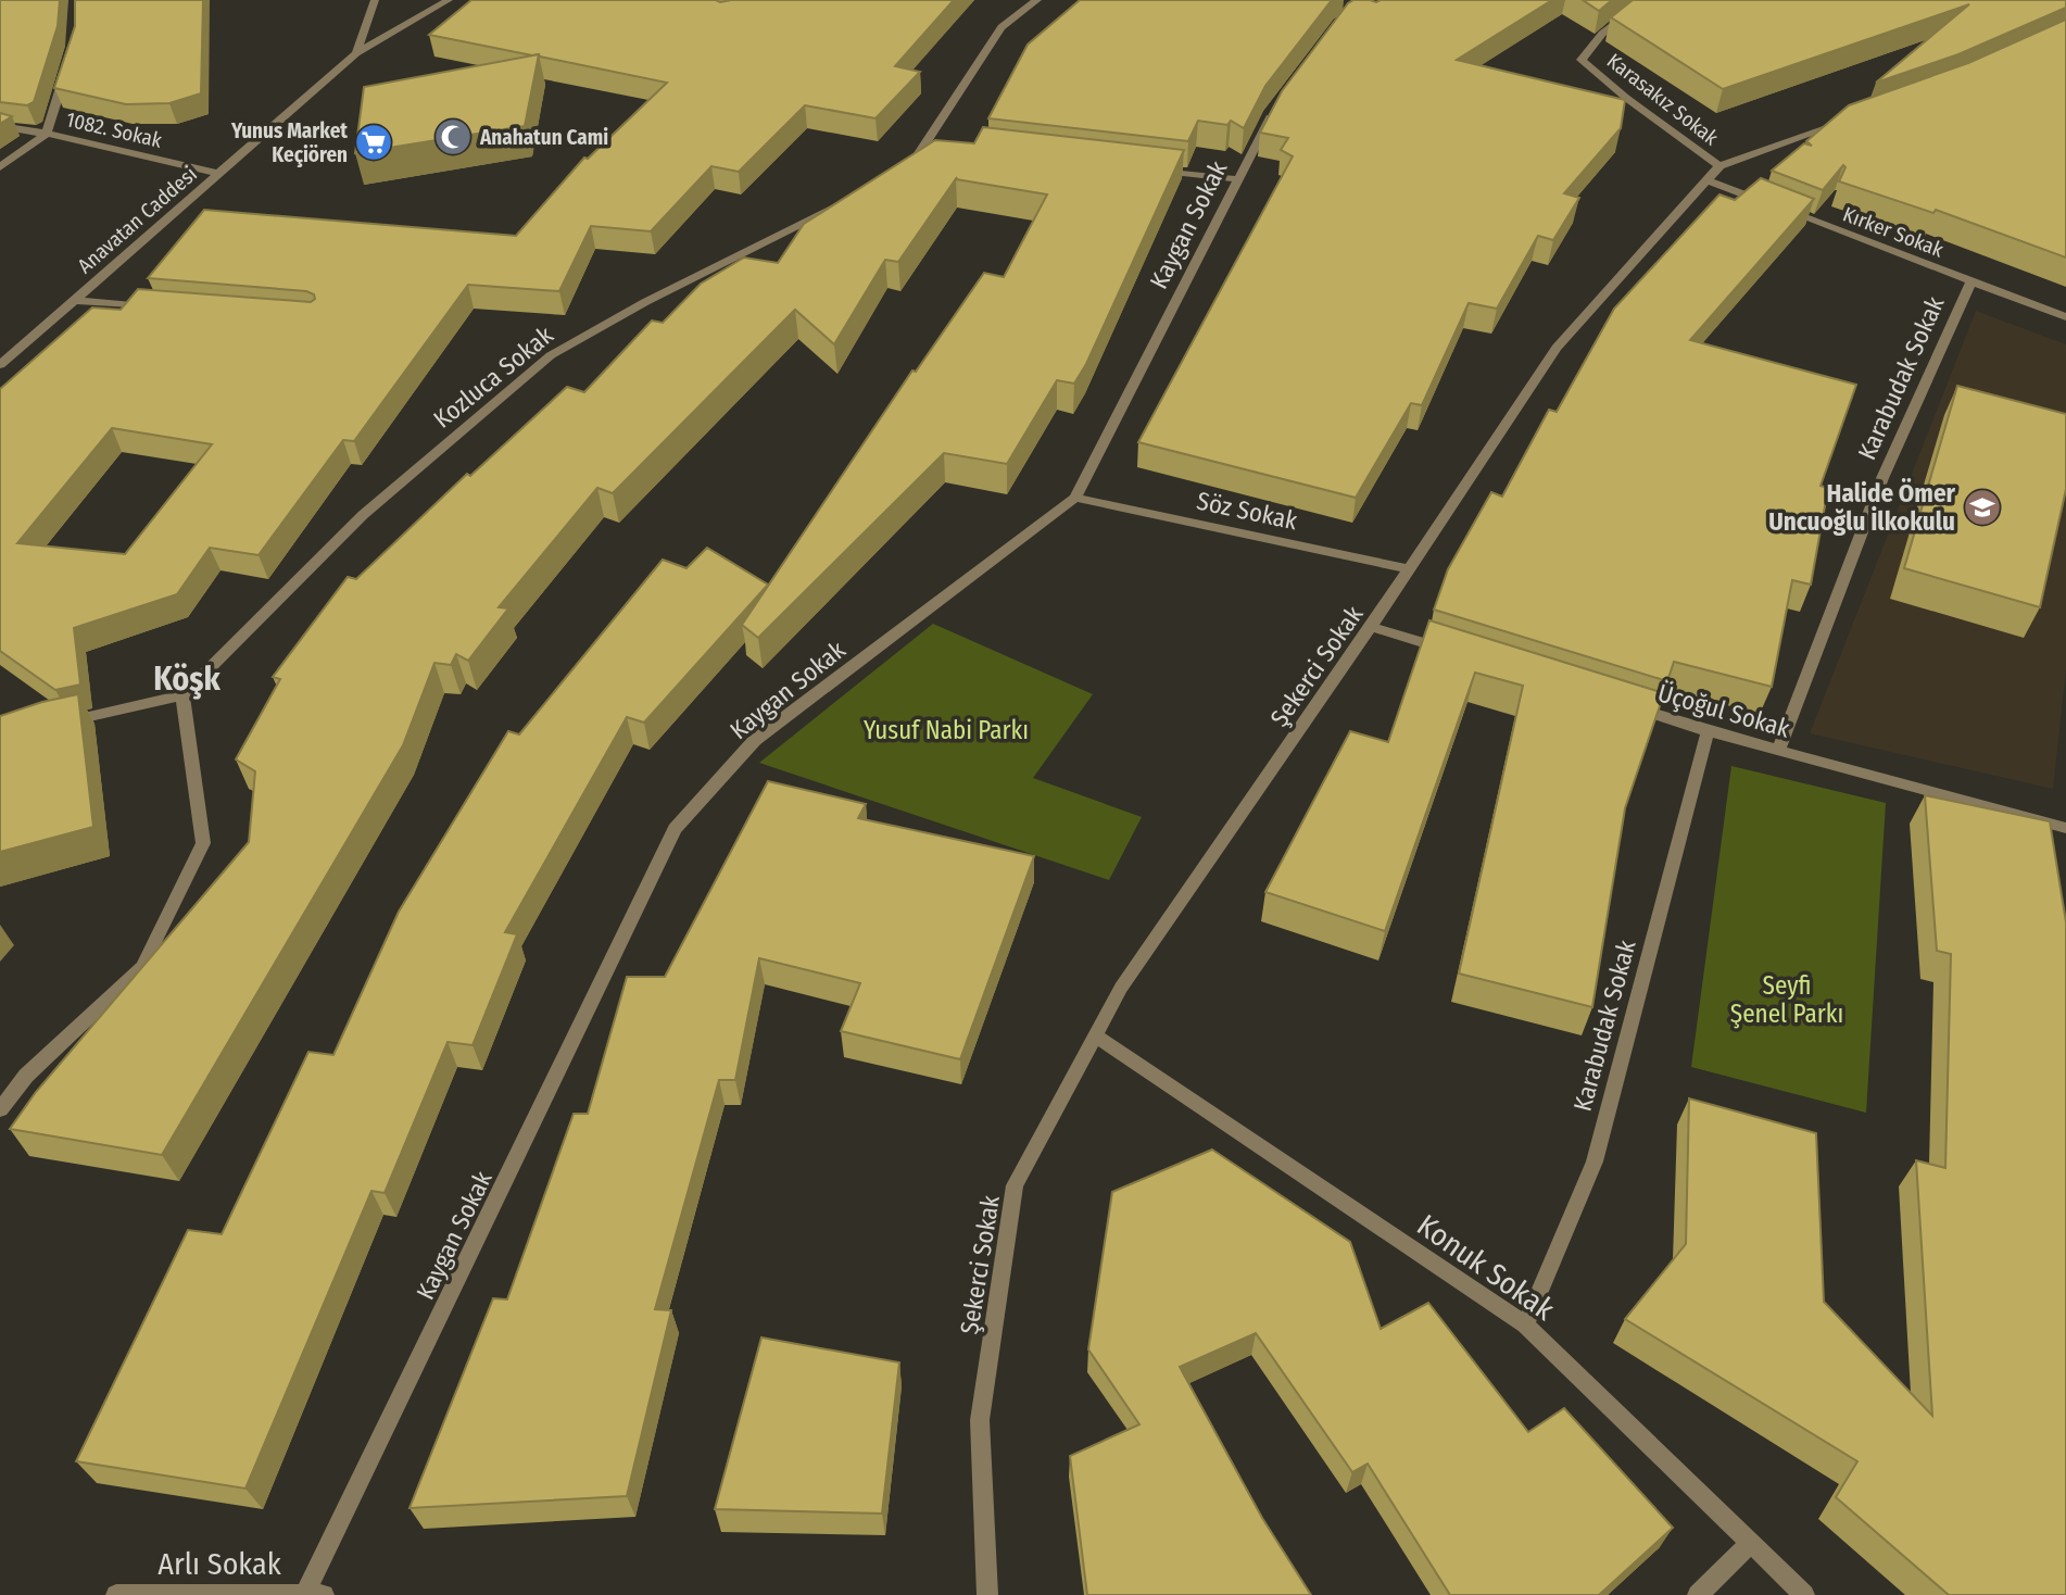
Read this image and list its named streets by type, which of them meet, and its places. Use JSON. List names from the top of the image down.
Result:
{
  "streets": {
    "street": [
      "Karasakız Sokak",
      "1082. Sokak",
      "Anavatan Caddesi",
      "Kaygan Sokak",
      "Kırker Sokak",
      "Kozluca Sokak",
      "Karabudak Sokak",
      "Söz Sokak",
      "Şekerci Sokak",
      "Üçoğul Sokak",
      "Konuk Sokak",
      "Arlı Sokak"
    ]
  },
  "crossings": [
    ["Karasakız Sokak", "Şekerci Sokak"],
    ["1082. Sokak", "Anavatan Caddesi"],
    ["Kaygan Sokak", "Söz Sokak"],
    ["Kaygan Sokak", "Arlı Sokak"],
    ["Kırker Sokak", "Karabudak Sokak"],
    ["Kırker Sokak", "Şekerci Sokak"],
    ["Karabudak Sokak", "Üçoğul Sokak"],
    ["Karabudak Sokak", "Konuk Sokak"],
    ["Söz Sokak", "Şekerci Sokak"],
    ["Şekerci Sokak", "Konuk Sokak"]
  ],
  "districts": ["Köşk"],
  "parks": ["Yusuf Nabi Parkı", "Seyfi Şenel Parkı"],
  "places": {
    "mosque": ["Anahatun Cami"],
    "supermarket": ["Yunus Market Keçiören"],
    "school or university": ["Halide Ömer Uncuoğlu İlkokulu"]
  }
}
